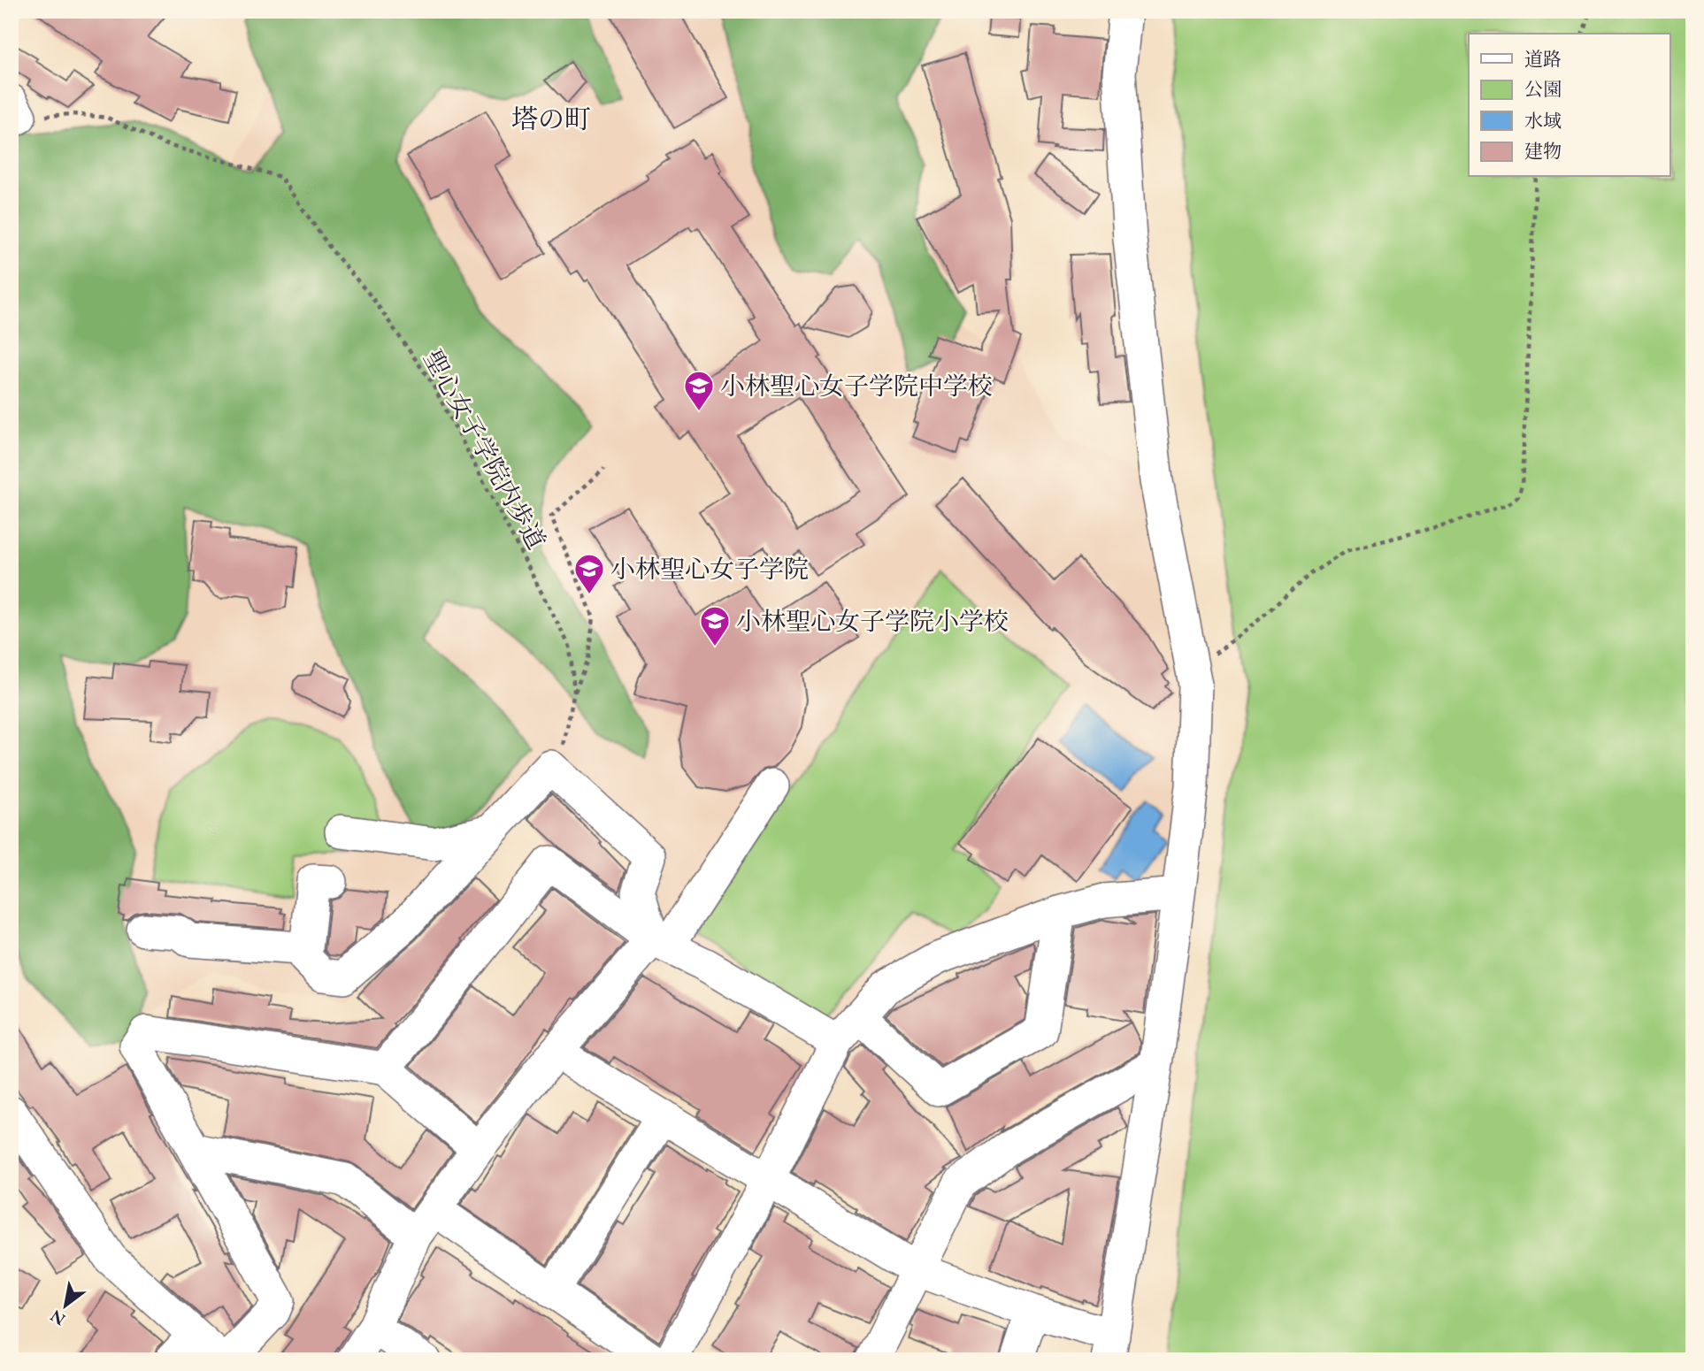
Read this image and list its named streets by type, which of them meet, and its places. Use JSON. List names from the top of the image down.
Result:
{
  "streets": {
    "path": ["聖心女子学院内歩道"]
  },
  "districts": ["塔の町"],
  "places": {
    "school or university": ["小林聖心女子学院中学校", "小林聖心女子学院", "小林聖心女子学院小学校"]
  },
  "legend": [
    "道路",
    "公園",
    "水域",
    "建物"
  ],
  "north": "bottom left"
}
